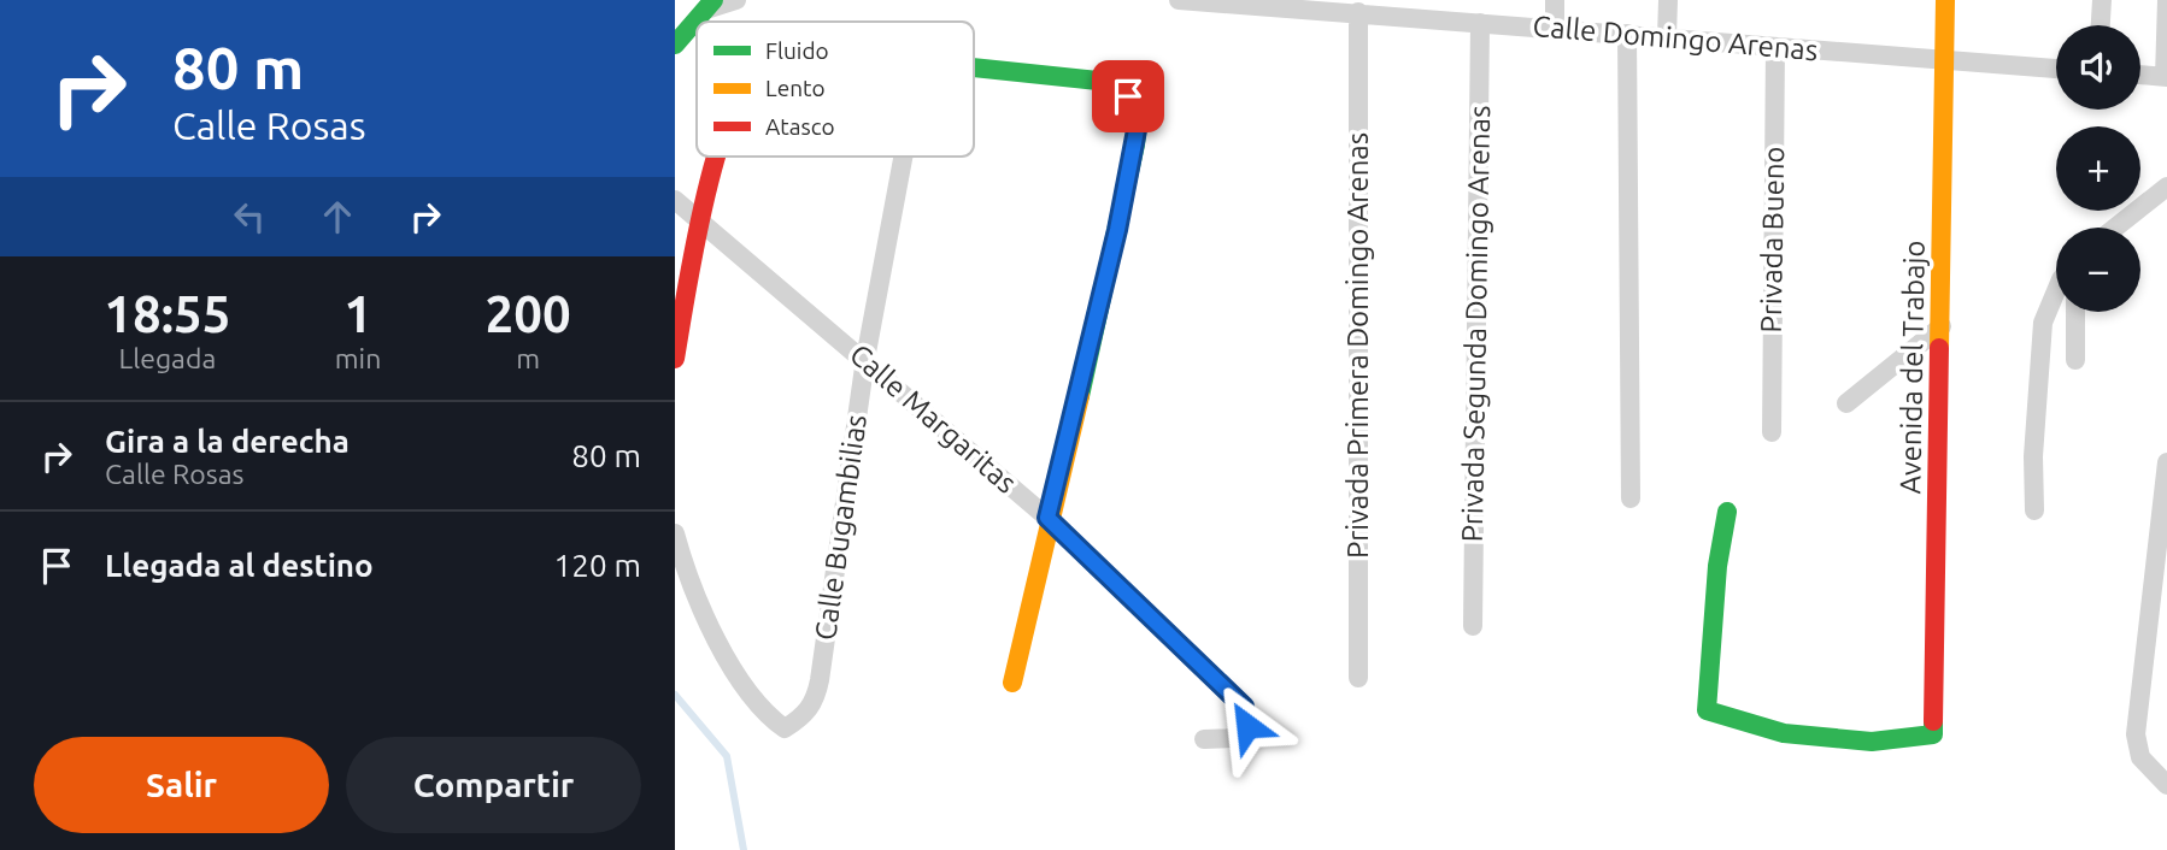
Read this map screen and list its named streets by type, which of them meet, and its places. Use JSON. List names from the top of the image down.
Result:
{
  "streets": {
    "street": [
      "Calle Domingo Arenas",
      "Privada Bueno",
      "Privada Segunda Domingo Arenas",
      "Privada Primera Domingo Arenas",
      "Avenida del Trabajo",
      "Calle Margaritas",
      "Calle Bugambilias"
    ]
  },
  "crossings": [
    ["Calle Domingo Arenas", "Privada Bueno"],
    ["Calle Domingo Arenas", "Privada Segunda Domingo Arenas"],
    ["Calle Domingo Arenas", "Privada Primera Domingo Arenas"],
    ["Calle Domingo Arenas", "Avenida del Trabajo"],
    ["Calle Margaritas", "Calle Bugambilias"]
  ],
  "legend": ["Fluido", "Lento", "Atasco"],
  "page": {
    "turn": ["80 m", "Calle Rosas"],
    "map_buttons": ["+", "−"],
    "eta": [
      "18:55",
      "Llegada",
      "1",
      "min",
      "200",
      "m"
    ],
    "list": [
      {
        "name": "Gira a la derecha",
        "note": "Calle Rosas",
        "value": "80 m"
      },
      {
        "name": "Llegada al destino",
        "value": "120 m"
      }
    ],
    "buttons": ["Salir", "Compartir"]
  }
}
